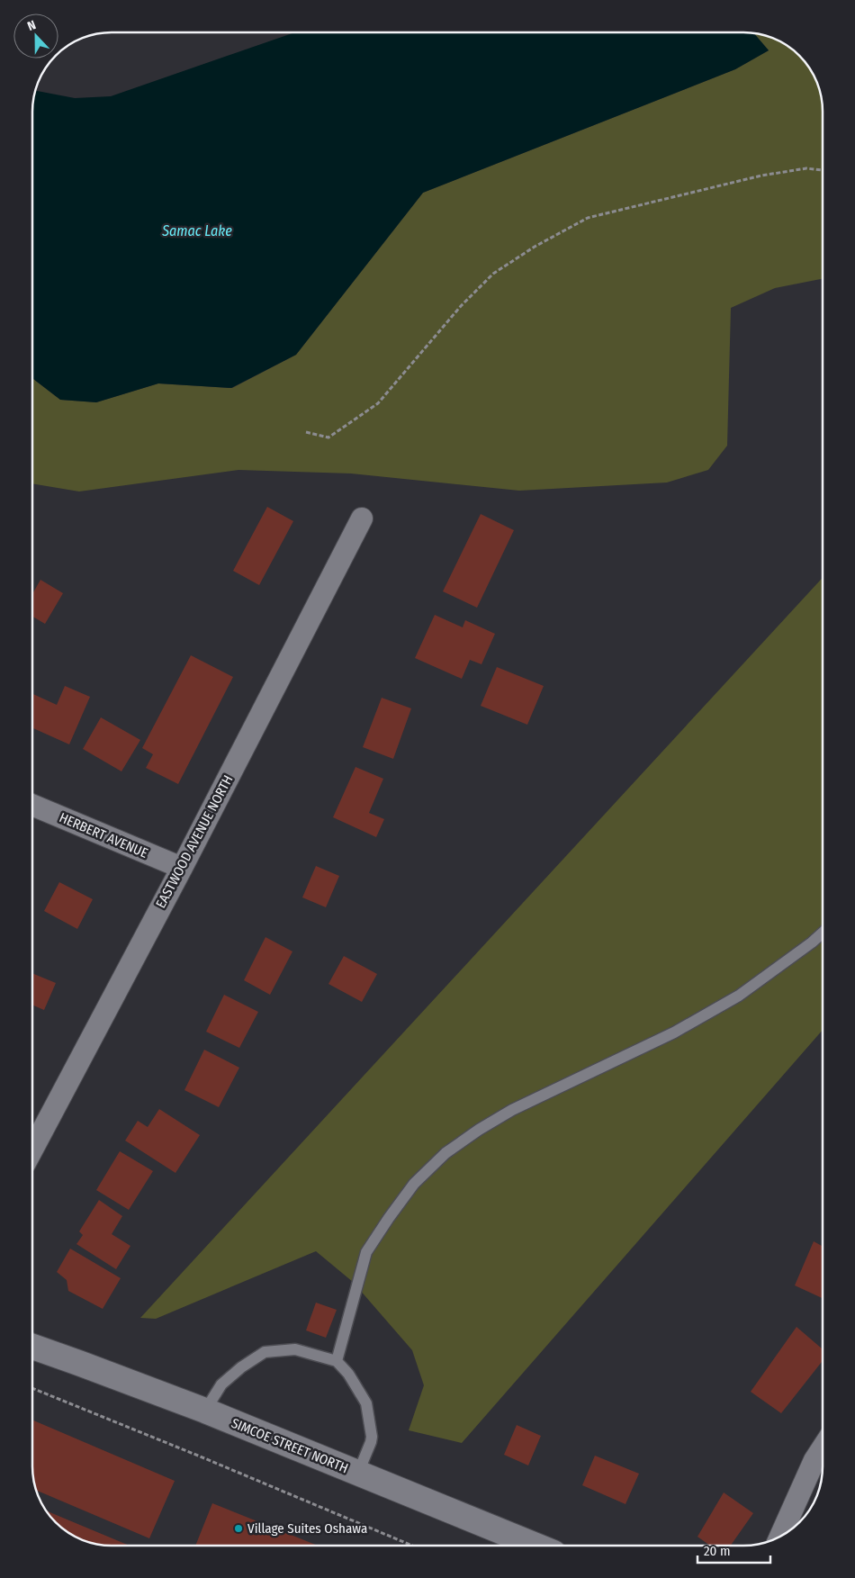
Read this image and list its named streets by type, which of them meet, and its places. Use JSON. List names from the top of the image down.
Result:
{
  "streets": {
    "main road": ["SIMCOE STREET NORTH"],
    "street": ["HERBERT AVENUE", "EASTWOOD AVENUE NORTH"]
  },
  "crossings": [
    ["HERBERT AVENUE", "EASTWOOD AVENUE NORTH"]
  ],
  "water": ["Samac Lake"],
  "places": ["Village Suites Oshawa"],
  "scale_bar": "20 m",
  "north": "top"
}
